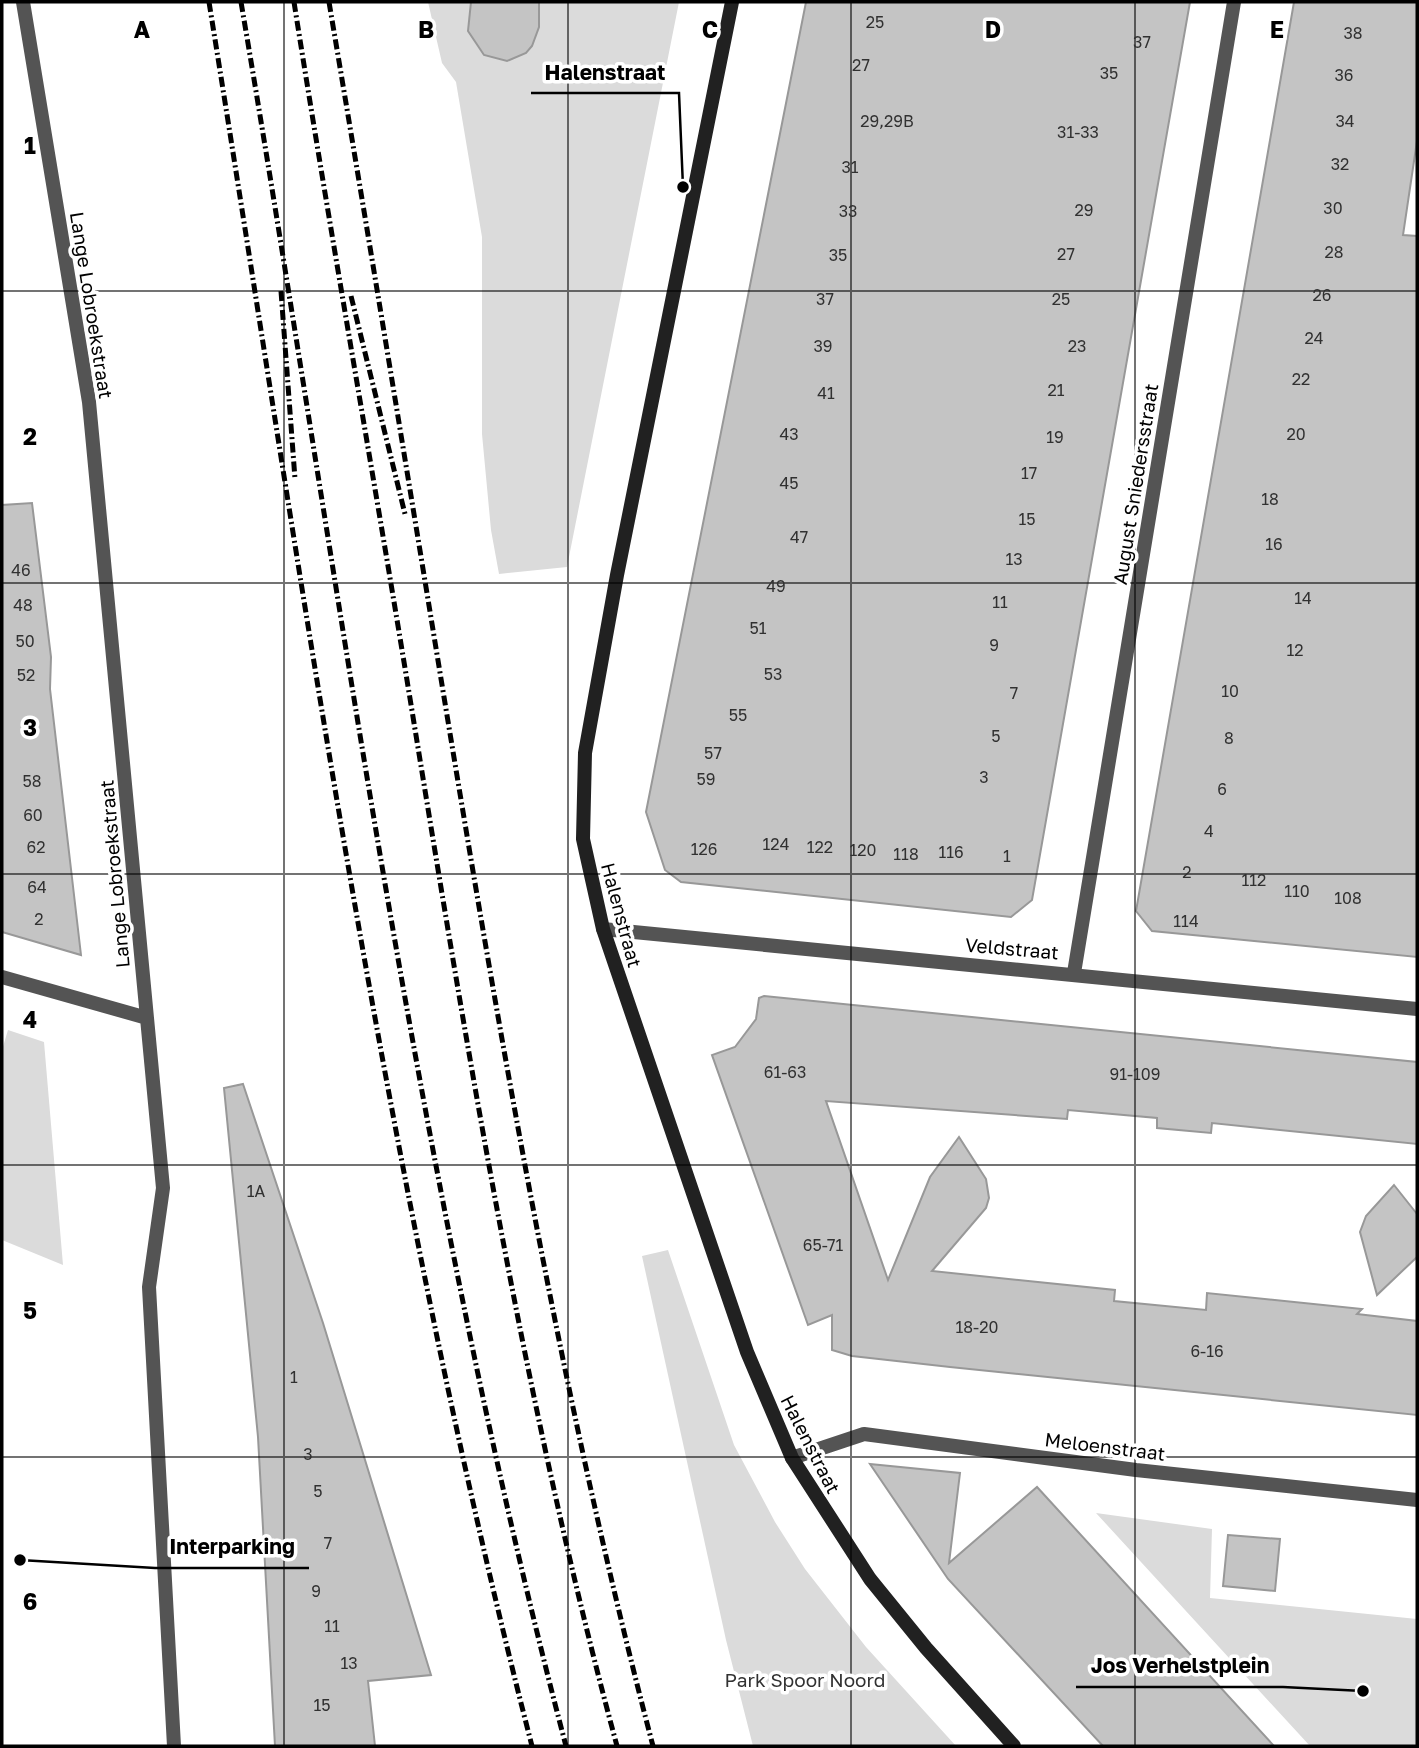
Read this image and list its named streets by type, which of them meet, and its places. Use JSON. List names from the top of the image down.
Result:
{
  "streets": {
    "street": [
      "Lange Lobroekstraat",
      "August Sniedersstraat",
      "Halenstraat",
      "Veldstraat",
      "Meloenstraat"
    ]
  },
  "crossings": [
    ["August Sniedersstraat", "Veldstraat"],
    ["Halenstraat", "Veldstraat"],
    ["Halenstraat", "Meloenstraat"]
  ],
  "parks": ["Park Spoor Noord"],
  "places": ["Halenstraat", "Interparking", "Jos Verhelstplein"],
  "house_numbers": [
    "25",
    "38",
    "37",
    "27",
    "35",
    "36",
    "29,29B",
    "34",
    "31-33",
    "32",
    "31",
    "30",
    "29",
    "33",
    "28",
    "27",
    "35",
    "26",
    "37",
    "25",
    "24",
    "39",
    "23",
    "22",
    "21",
    "41",
    "43",
    "20",
    "19",
    "17",
    "45",
    "18",
    "15",
    "47",
    "16",
    "13",
    "46",
    "49",
    "14",
    "11",
    "48",
    "51",
    "50",
    "9",
    "12",
    "53",
    "52",
    "10",
    "7",
    "55",
    "5",
    "8",
    "57",
    "3",
    "59",
    "58",
    "6",
    "60",
    "4",
    "124",
    "62",
    "122",
    "126",
    "120",
    "116",
    "118",
    "1",
    "2",
    "112",
    "64",
    "110",
    "108",
    "2",
    "114",
    "61-63",
    "91-109",
    "1A",
    "65-71",
    "18-20",
    "6-16",
    "1",
    "3",
    "5",
    "7",
    "9",
    "11",
    "13",
    "15"
  ],
  "grid": {
    "columns": [
      "A",
      "B",
      "C",
      "D",
      "E"
    ],
    "rows": [
      "1",
      "2",
      "3",
      "4",
      "5",
      "6"
    ]
  }
}
